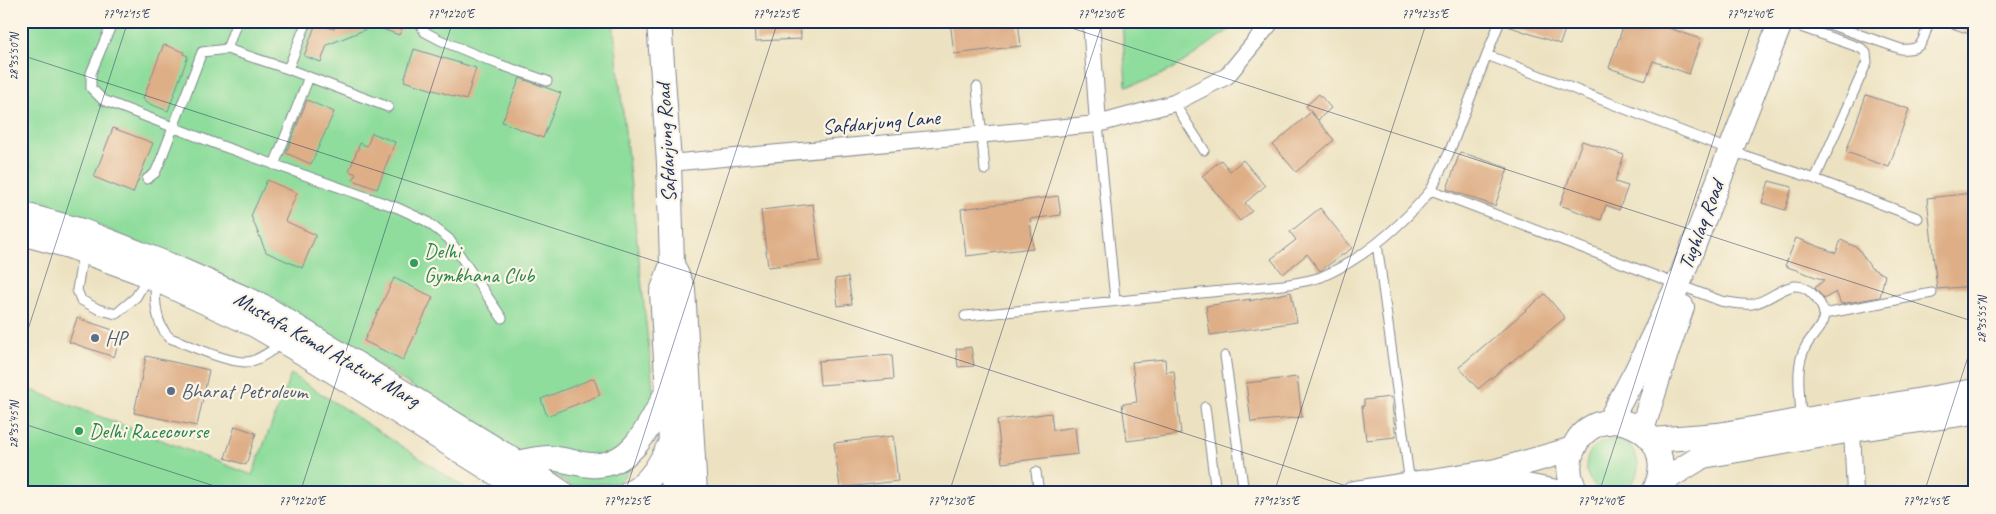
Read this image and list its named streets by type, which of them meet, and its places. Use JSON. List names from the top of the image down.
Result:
{
  "streets": {
    "main road": ["Safdarjung Road", "Tughlaq Road", "Mustafa Kemal Ataturk Marg"],
    "street": ["Safdarjung Lane"]
  },
  "crossings": [
    ["Safdarjung Lane", "Safdarjung Road"]
  ],
  "places": [
    "Delhi Gymkhana Club",
    "HP",
    "Bharat Petroleum",
    "Delhi Racecourse"
  ],
  "coordinates": [
    "77°12'15\"E",
    "77°12'20\"E",
    "77°12'25\"E",
    "77°12'30\"E",
    "77°12'35\"E",
    "77°12'40\"E",
    "28°35'50\"N",
    "28°35'55\"N",
    "28°35'45\"N",
    "77°12'45\"E"
  ]
}
